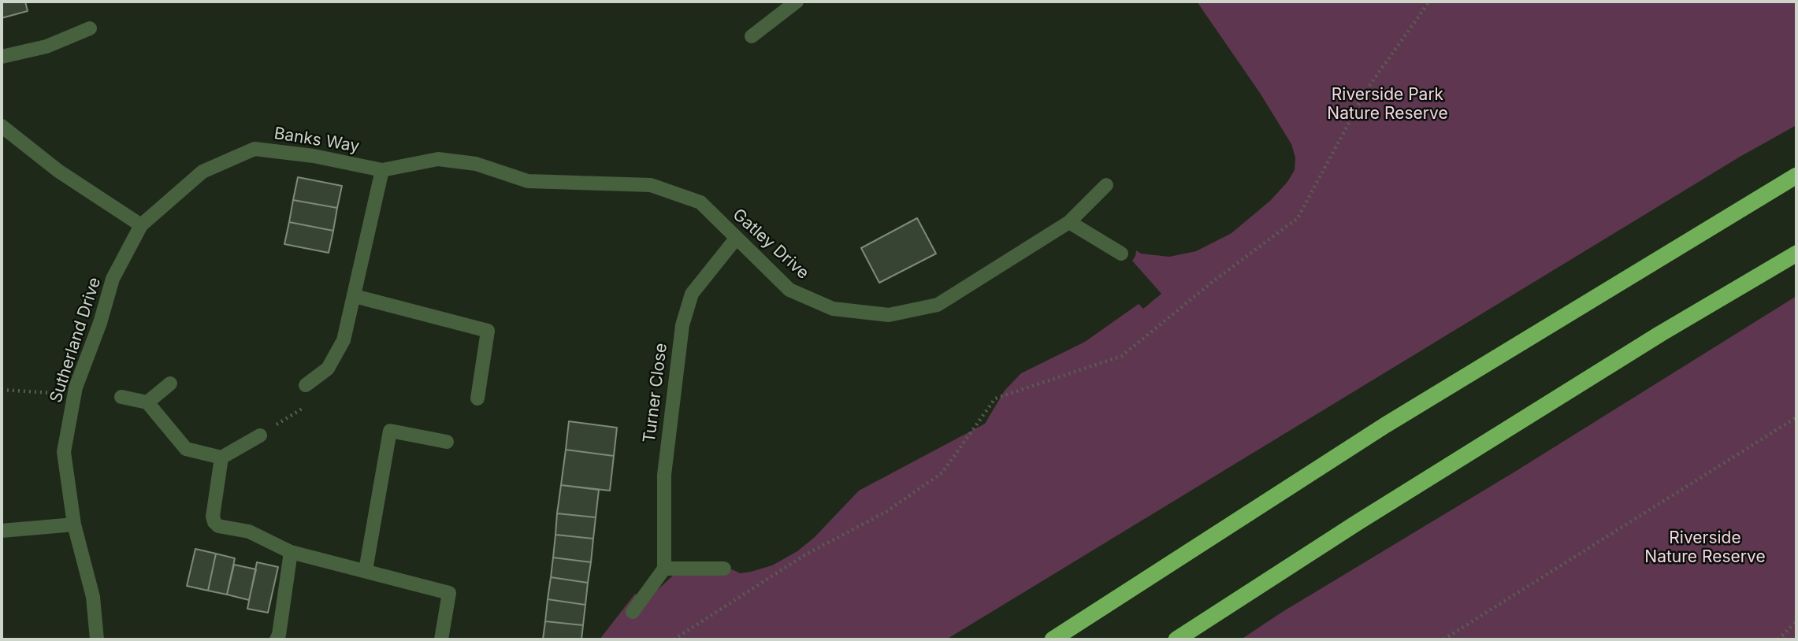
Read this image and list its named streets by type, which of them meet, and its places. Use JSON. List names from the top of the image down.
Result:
{
  "streets": {
    "street": [
      "Banks Way",
      "Gatley Drive",
      "Sutherland Drive",
      "Turner Close"
    ]
  },
  "crossings": [
    ["Banks Way", "Gatley Drive"],
    ["Banks Way", "Sutherland Drive"],
    ["Gatley Drive", "Turner Close"]
  ],
  "parks": ["Riverside Park Nature Reserve", "Riverside Nature Reserve"]
}
